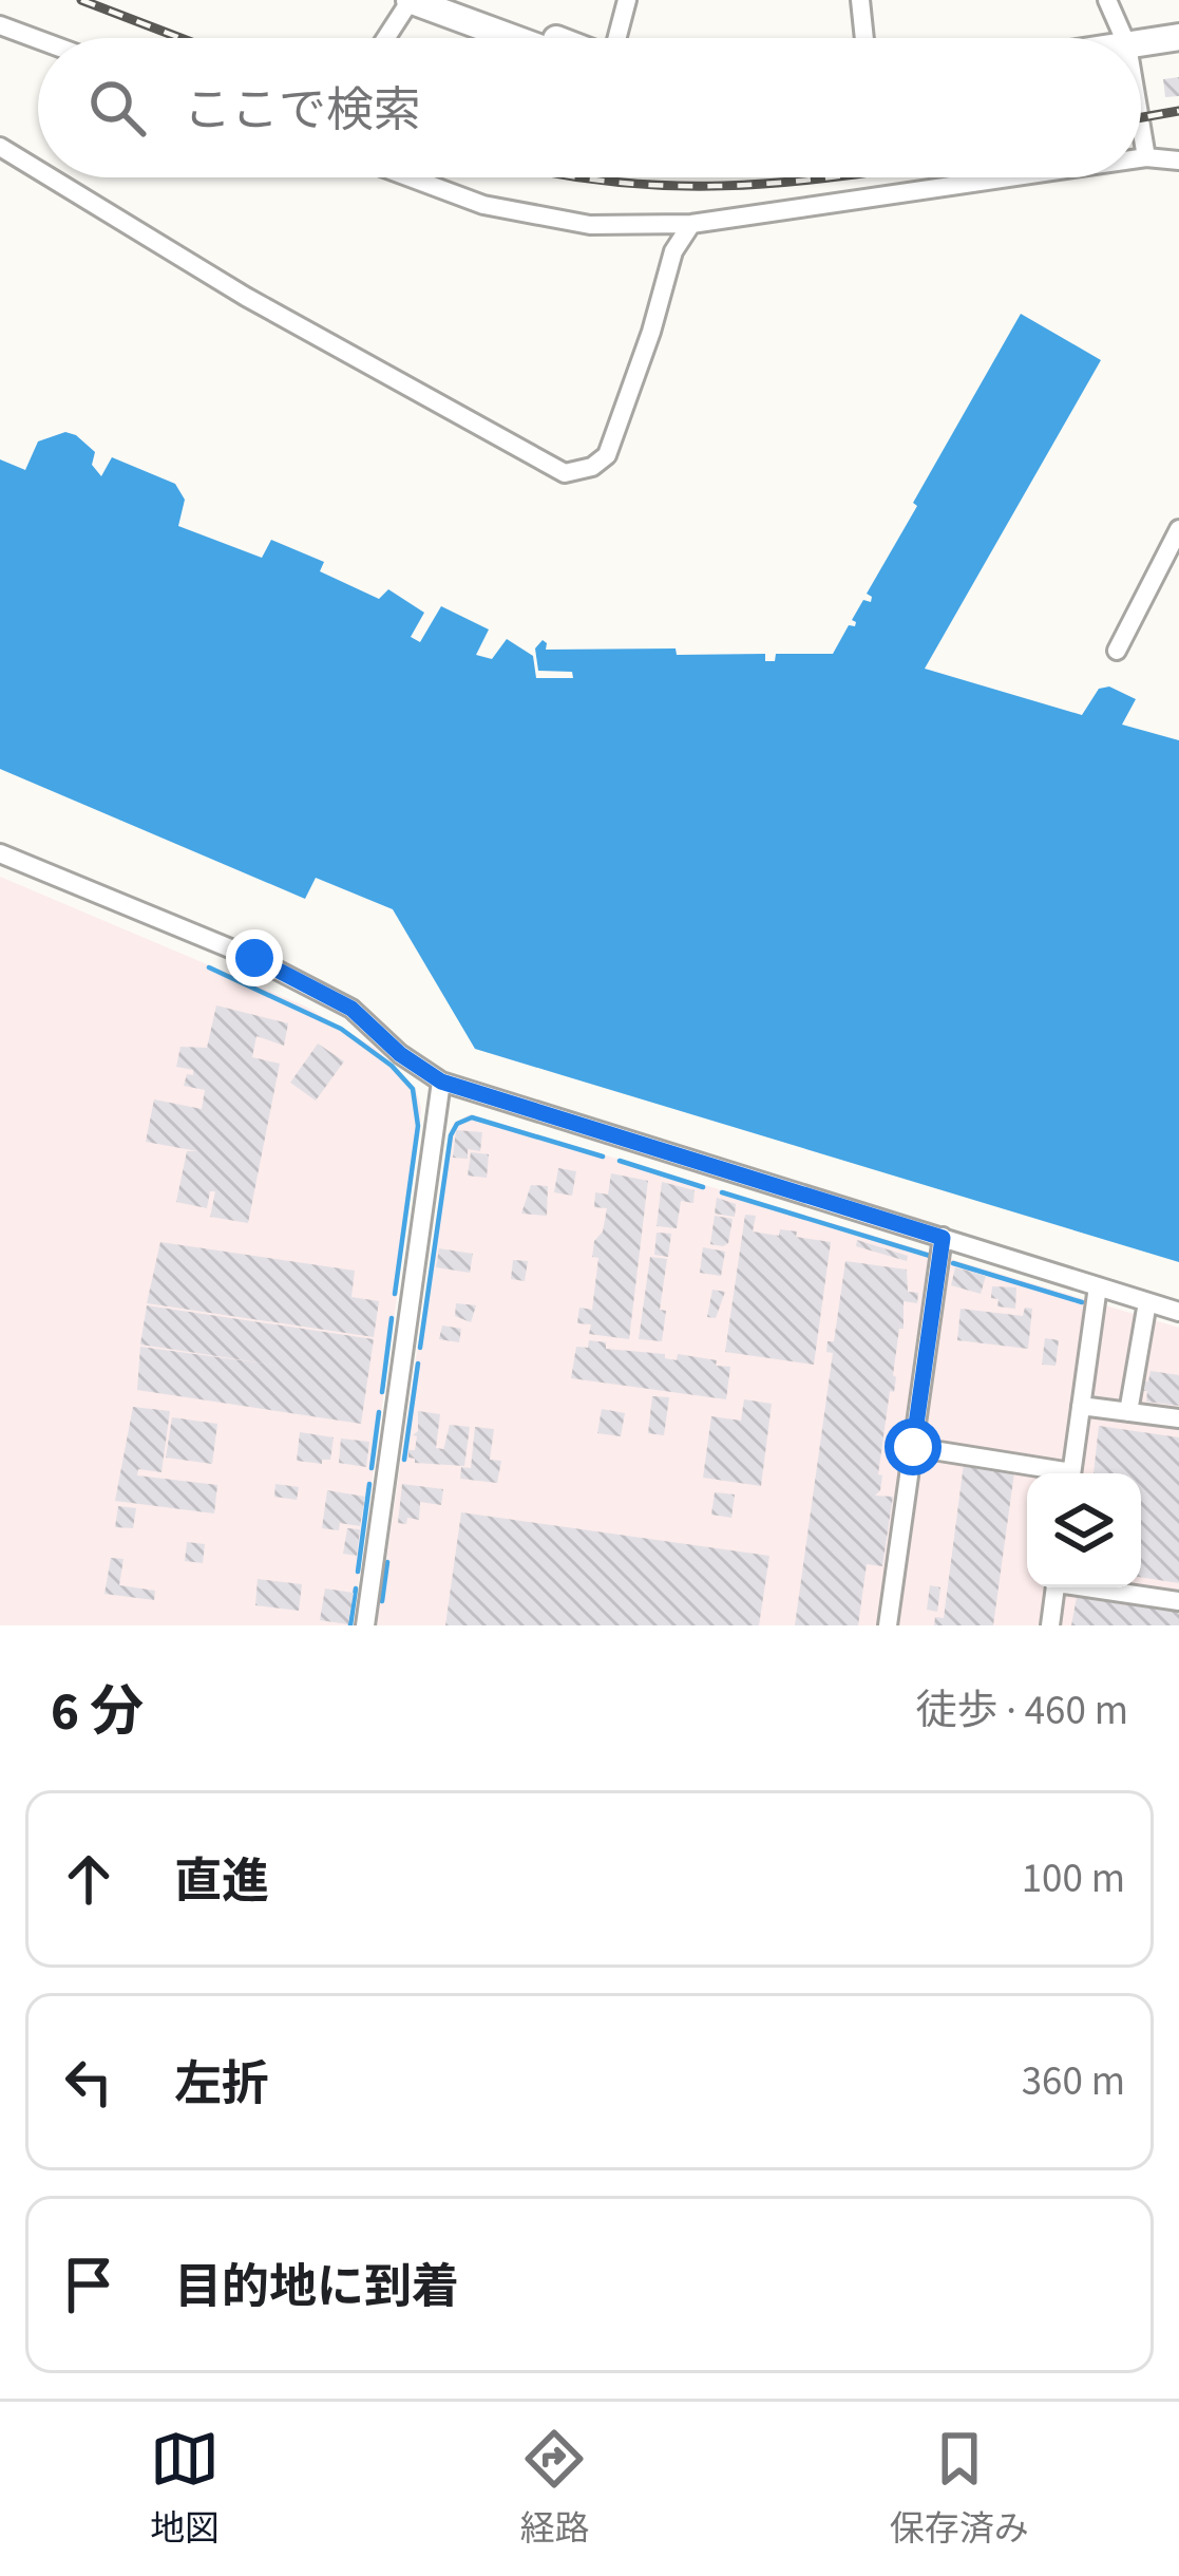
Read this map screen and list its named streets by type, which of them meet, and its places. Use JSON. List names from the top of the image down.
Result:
{
  "page": {
    "search": "ここで検索",
    "heading": ["6 分", "徒歩 · 460 m"],
    "list": [
      ["直進", "100 m"],
      ["左折", "360 m"],
      "目的地に到着"
    ],
    "nav": ["地図", "経路", "保存済み"]
  }
}
